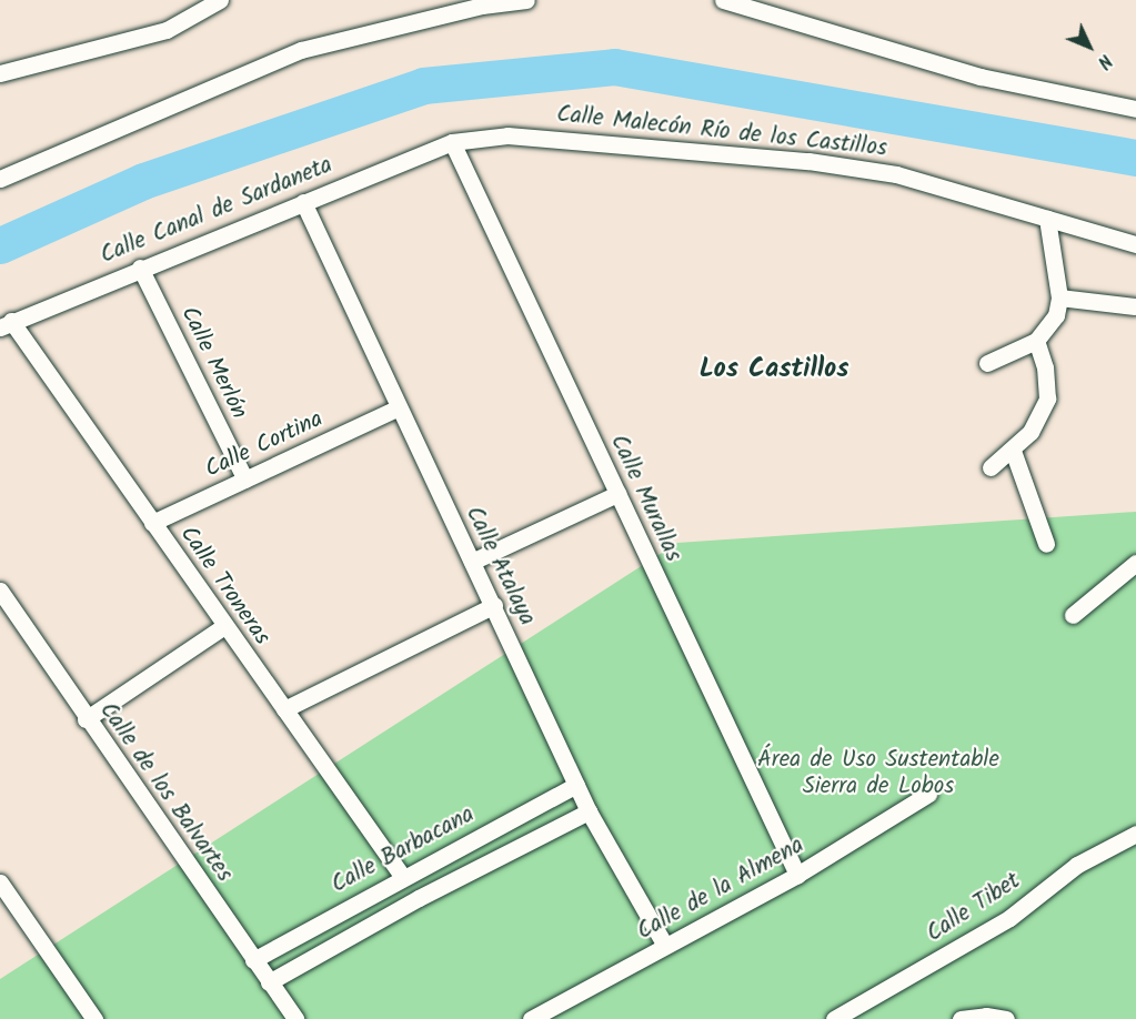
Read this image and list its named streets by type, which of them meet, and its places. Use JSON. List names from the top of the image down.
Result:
{
  "streets": {
    "street": [
      "Calle Malecón Río de los Castillos",
      "Calle Canal de Sardaneta",
      "Calle Merlón",
      "Calle Cortina",
      "Calle Murallas",
      "Calle Atalaya",
      "Calle Troneras",
      "Calle de los Balvartes",
      "Calle Barbacana",
      "Calle de la Almena",
      "Calle Tibet"
    ]
  },
  "crossings": [
    ["Calle Malecón Río de los Castillos", "Calle Canal de Sardaneta"],
    ["Calle Malecón Río de los Castillos", "Calle Murallas"],
    ["Calle Canal de Sardaneta", "Calle Merlón"],
    ["Calle Canal de Sardaneta", "Calle Murallas"],
    ["Calle Canal de Sardaneta", "Calle Atalaya"],
    ["Calle Canal de Sardaneta", "Calle Troneras"],
    ["Calle Merlón", "Calle Cortina"],
    ["Calle Cortina", "Calle Atalaya"],
    ["Calle Cortina", "Calle Troneras"],
    ["Calle Murallas", "Calle de la Almena"],
    ["Calle Atalaya", "Calle Barbacana"],
    ["Calle Atalaya", "Calle de la Almena"],
    ["Calle Troneras", "Calle Barbacana"],
    ["Calle de los Balvartes", "Calle Barbacana"]
  ],
  "districts": ["Los Castillos"],
  "parks": ["Área de Uso Sustentable Sierra de Lobos"],
  "north": "bottom right"
}
